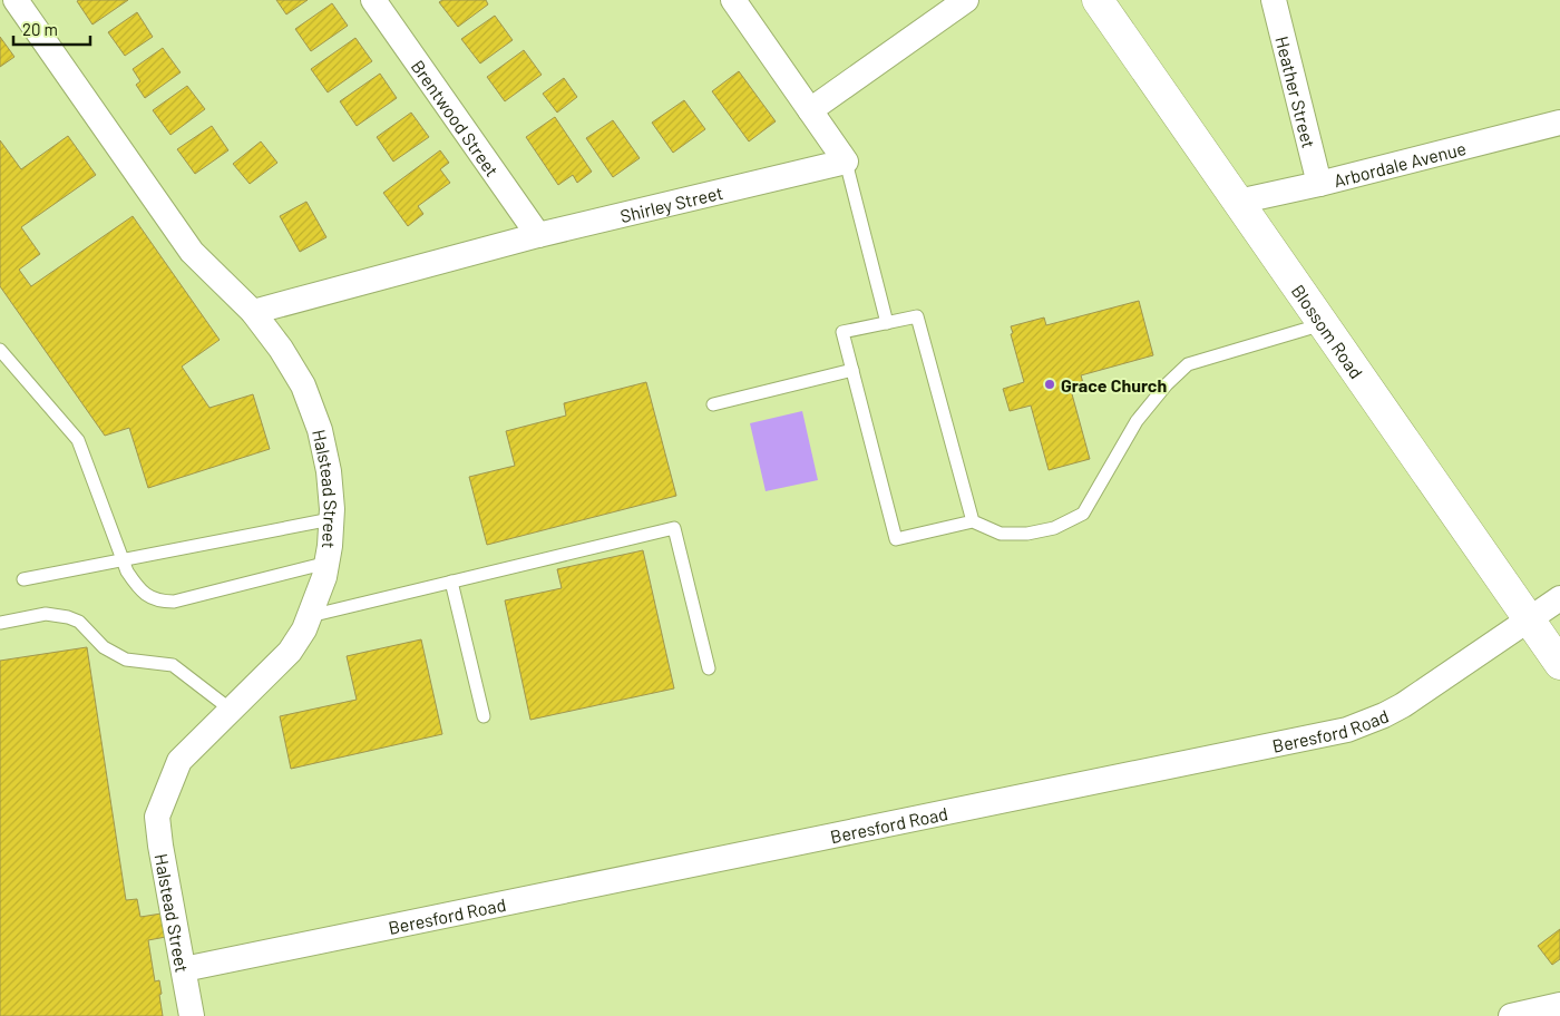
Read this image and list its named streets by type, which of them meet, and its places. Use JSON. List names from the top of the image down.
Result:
{
  "streets": {
    "street": [
      "Heather Street",
      "Brentwood Street",
      "Arbordale Avenue",
      "Shirley Street",
      "Blossom Road",
      "Halstead Street",
      "Beresford Road"
    ]
  },
  "crossings": [
    ["Heather Street", "Arbordale Avenue"],
    ["Brentwood Street", "Shirley Street"],
    ["Arbordale Avenue", "Blossom Road"],
    ["Shirley Street", "Halstead Street"],
    ["Blossom Road", "Beresford Road"],
    ["Halstead Street", "Beresford Road"]
  ],
  "places": ["Grace Church"],
  "scale_bar": "20 m"
}
